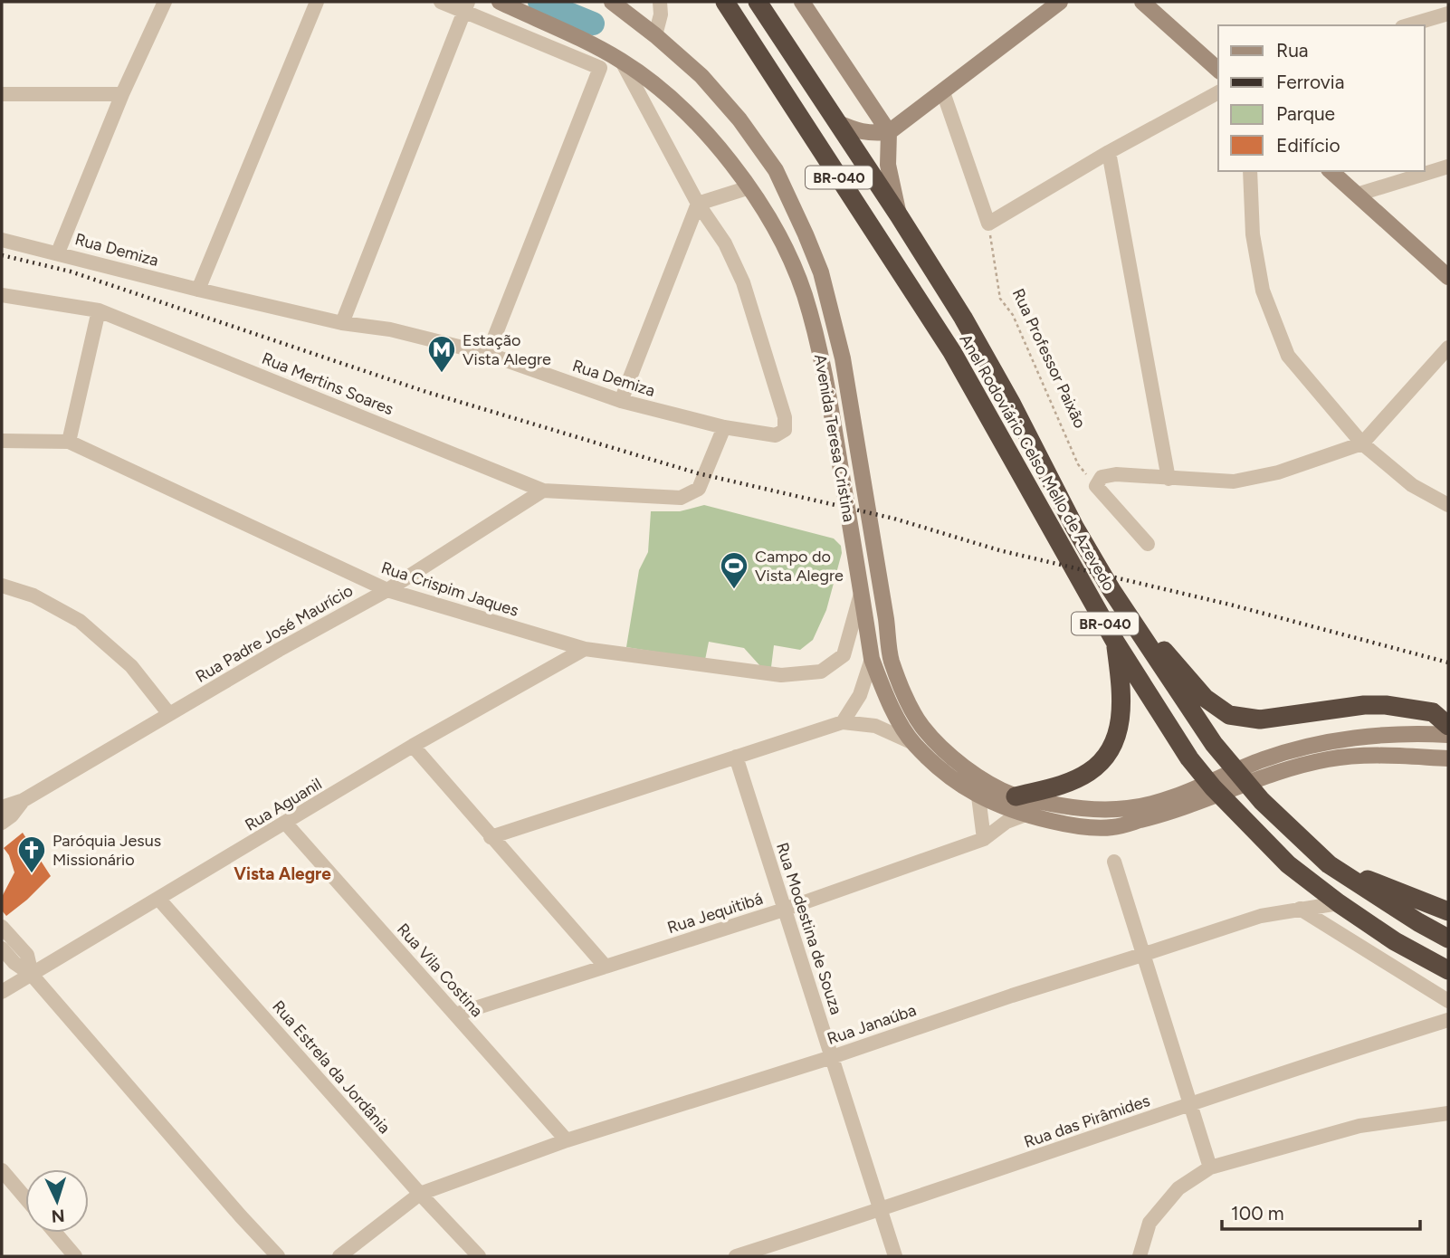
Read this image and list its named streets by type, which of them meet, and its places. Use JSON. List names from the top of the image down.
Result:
{
  "streets": {
    "highway": ["BR-040", "Anel Rodoviário Celso Mello de Azevedo"],
    "main road": ["Avenida Teresa Cristina"],
    "street": [
      "Rua Demiza",
      "Rua Mertins Soares",
      "Rua Crispim Jaques",
      "Rua Padre José Maurício",
      "Rua Aguanil",
      "Rua Jequitibá",
      "Rua Modestina de Souza",
      "Rua Vila Costina",
      "Rua Janaúba",
      "Rua Estrela da Jordânia",
      "Rua das Pirâmides"
    ],
    "path": ["Rua Professor Paixão"]
  },
  "crossings": [
    ["Rua Demiza", "Avenida Teresa Cristina"],
    ["Rua Mertins Soares", "Rua Padre José Maurício"],
    ["Avenida Teresa Cristina", "Rua Crispim Jaques"],
    ["Avenida Teresa Cristina", "Rua Jequitibá"],
    ["Anel Rodoviário Celso Mello de Azevedo", "Rua Janaúba"],
    ["Rua Crispim Jaques", "Rua Padre José Maurício"],
    ["Rua Crispim Jaques", "Rua Aguanil"],
    ["Rua Aguanil", "Rua Vila Costina"],
    ["Rua Aguanil", "Rua Estrela da Jordânia"],
    ["Rua Jequitibá", "Rua Modestina de Souza"],
    ["Rua Jequitibá", "Rua Vila Costina"],
    ["Rua Modestina de Souza", "Rua Janaúba"],
    ["Rua Modestina de Souza", "Rua das Pirâmides"],
    ["Rua Vila Costina", "Rua Janaúba"],
    ["Rua Janaúba", "Rua Estrela da Jordânia"]
  ],
  "districts": ["Vista Alegre"],
  "places": {
    "metro station": ["Estação Vista Alegre"],
    "sports": ["Campo do Vista Alegre"],
    "church": ["Paróquia Jesus Missionário"]
  },
  "legend": [
    "Rua",
    "Ferrovia",
    "Parque",
    "Edifício"
  ],
  "scale_bar": "100 m",
  "north": "bottom"
}
